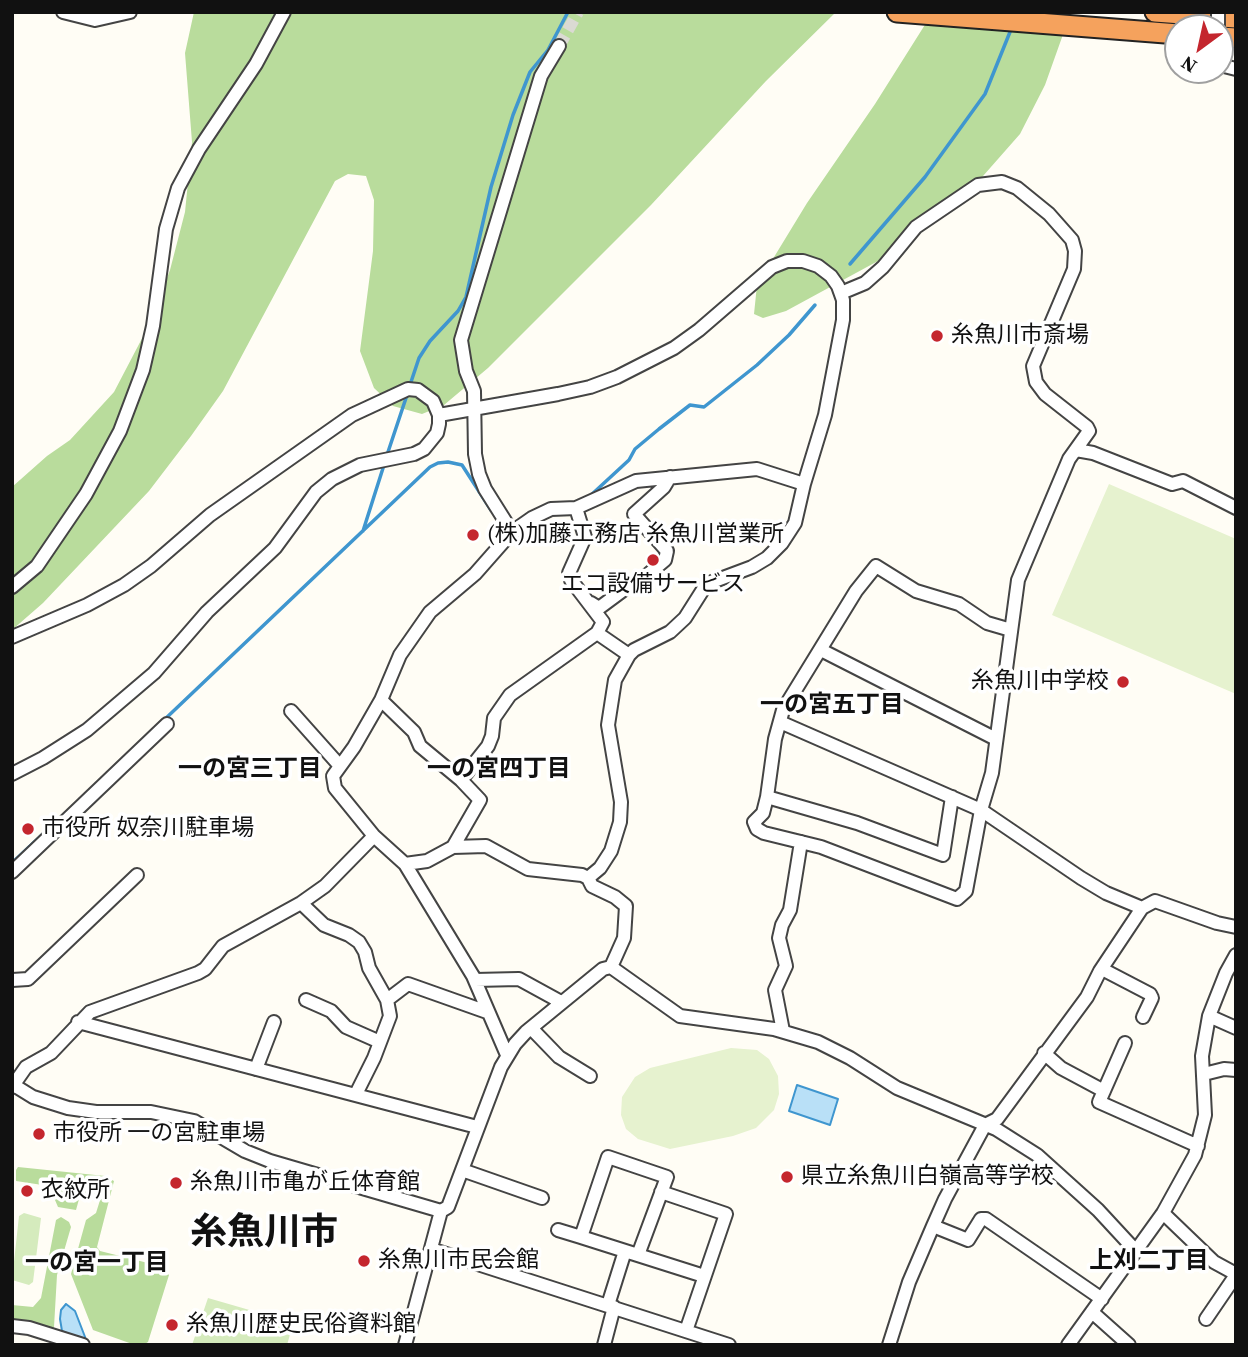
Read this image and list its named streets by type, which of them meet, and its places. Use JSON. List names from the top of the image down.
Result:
{
  "districts": [
    "一の宮五丁目",
    "一の宮三丁目",
    "一の宮四丁目",
    "糸魚川市",
    "上刈二丁目",
    "一の宮一丁目"
  ],
  "places": [
    "糸魚川市斎場",
    "(株)加藤工務店 糸魚川営業所",
    "エコ設備サービス",
    "糸魚川中学校",
    "市役所 奴奈川駐車場",
    "市役所 一の宮駐車場",
    "県立糸魚川白嶺高等学校",
    "糸魚川市亀が丘体育館",
    "衣紋所",
    "糸魚川市民会館",
    "糸魚川歴史民俗資料館"
  ],
  "north": "bottom left"
}
